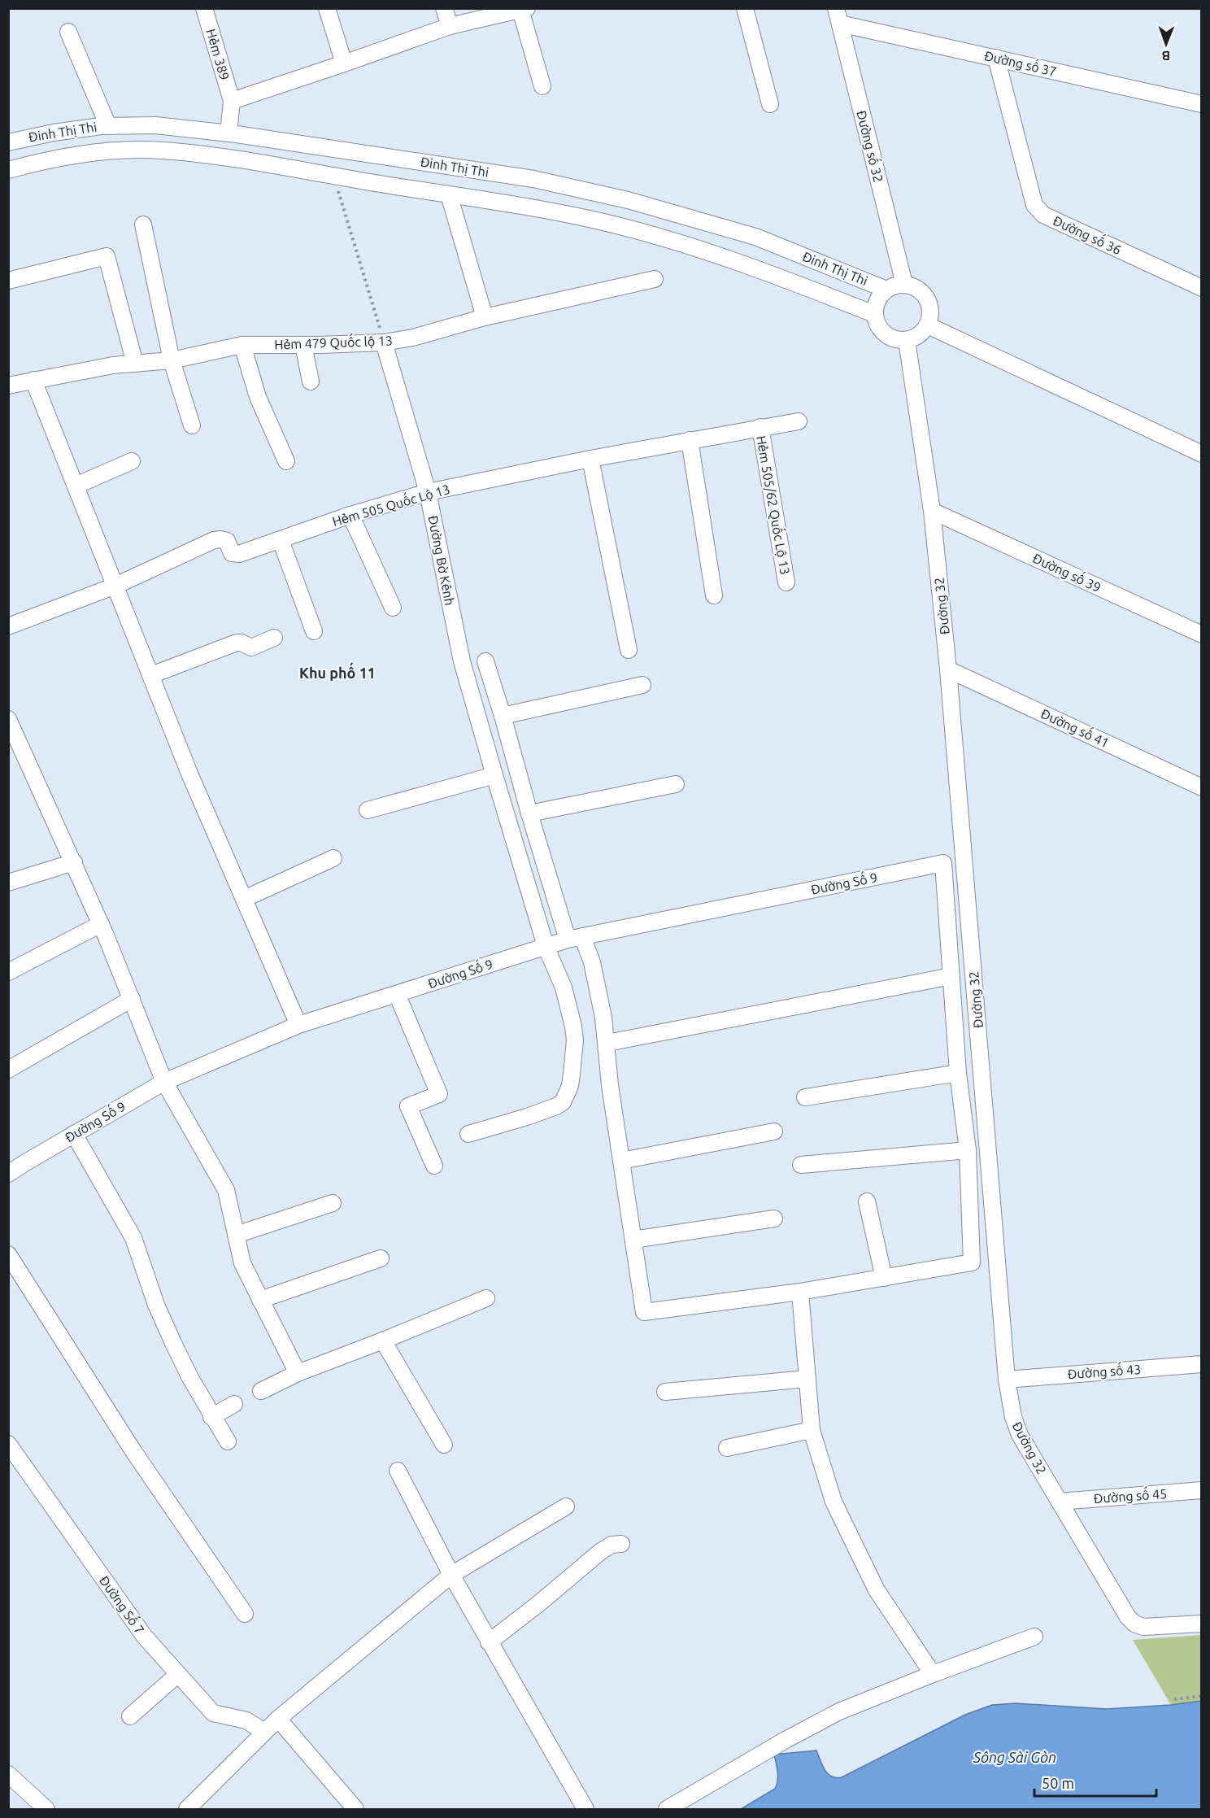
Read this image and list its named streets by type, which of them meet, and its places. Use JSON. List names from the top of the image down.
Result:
{
  "streets": {
    "street": [
      "Hẻm 389",
      "Đường số 37",
      "Đinh Thị Thi",
      "Đường số 32",
      "Đường số 36",
      "Hẻm 479 Quốc lộ 13",
      "Hẻm 505 Quốc Lộ 13",
      "Hẻm 505/62 Quốc Lộ 13",
      "Đường Bờ Kênh",
      "Đường số 39",
      "Đường 32",
      "Đường số 41",
      "Đường Số 9",
      "Đường số 43",
      "Đường số 45",
      "Đường Số 7"
    ]
  },
  "crossings": [
    ["Đường số 37", "Đường số 32"],
    ["Đường số 37", "Đường số 36"],
    ["Đinh Thị Thi", "Đường số 32"],
    ["Đinh Thị Thi", "Đường 32"],
    ["Đường số 32", "Đường 32"],
    ["Hẻm 479 Quốc lộ 13", "Đường Bờ Kênh"],
    ["Hẻm 505 Quốc Lộ 13", "Hẻm 505/62 Quốc Lộ 13"],
    ["Hẻm 505 Quốc Lộ 13", "Đường Bờ Kênh"],
    ["Đường Bờ Kênh", "Đường Số 9"],
    ["Đường số 39", "Đường 32"],
    ["Đường 32", "Đường số 41"],
    ["Đường 32", "Đường số 43"],
    ["Đường 32", "Đường số 45"]
  ],
  "districts": ["Khu phố 11"],
  "water": ["Sông Sài Gòn"],
  "scale_bar": "50 m",
  "north": "bottom"
}
